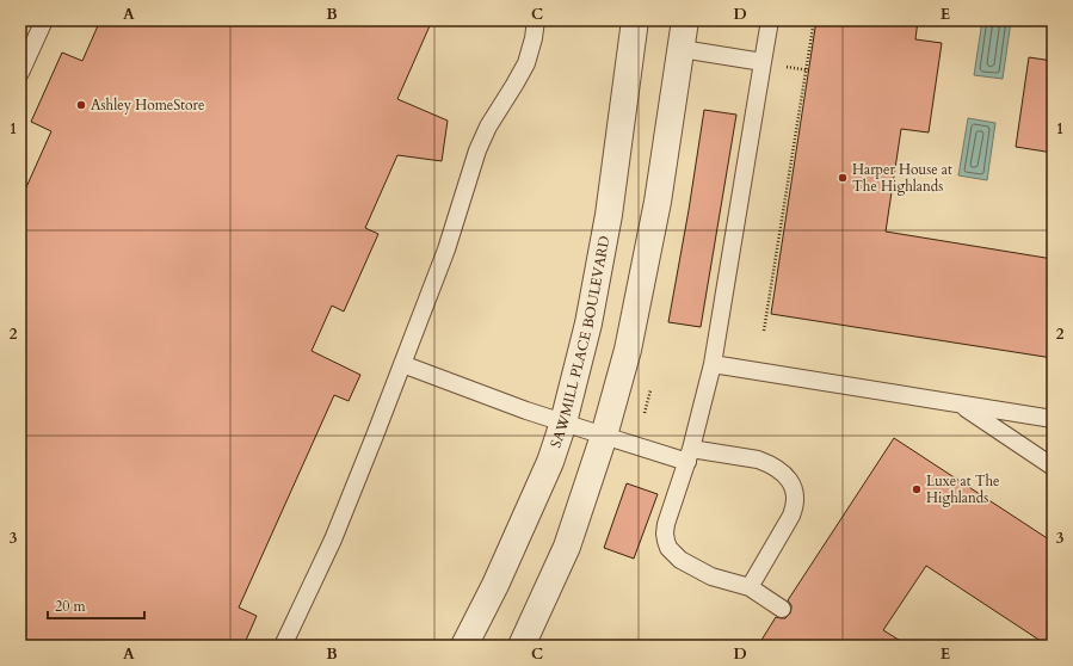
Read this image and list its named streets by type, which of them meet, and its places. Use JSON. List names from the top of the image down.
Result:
{
  "streets": {
    "street": ["SAWMILL PLACE BOULEVARD"]
  },
  "places": ["Ashley HomeStore", "Harper House at The Highlands", "Luxe at The Highlands"],
  "scale_bar": "20 m",
  "grid": {
    "columns": [
      "A",
      "B",
      "C",
      "D",
      "E"
    ],
    "rows": ["1", "2", "3"]
  }
}
